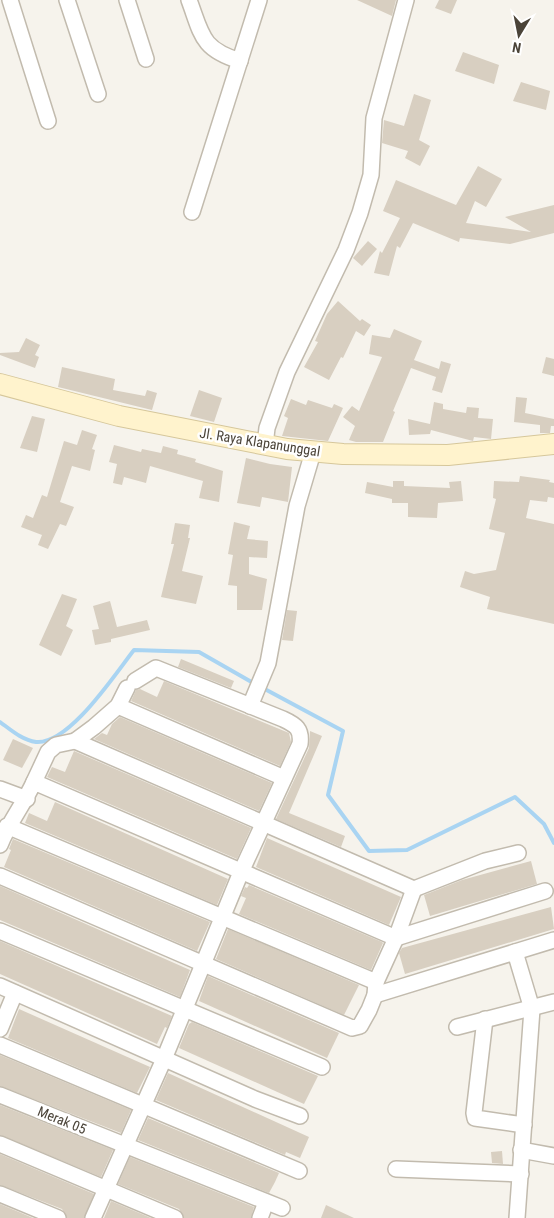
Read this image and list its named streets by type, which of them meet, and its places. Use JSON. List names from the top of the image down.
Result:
{
  "streets": {
    "street": ["Jl. Raya Klapanunggal", "Merak 05"]
  },
  "north": "bottom"
}
